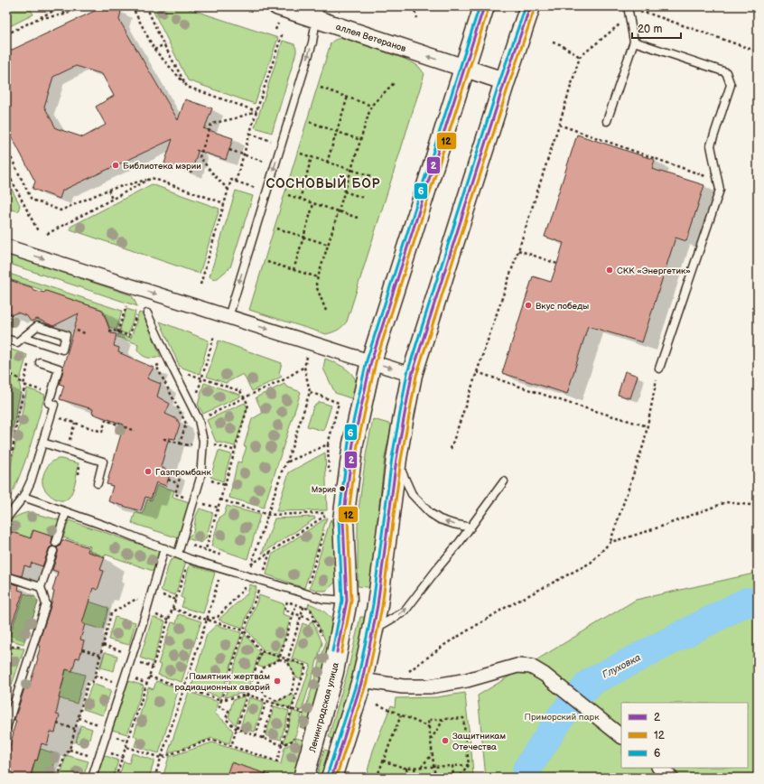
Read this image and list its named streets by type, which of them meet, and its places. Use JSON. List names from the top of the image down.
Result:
{
  "streets": {
    "main road": ["Ленинградская улица"],
    "street": ["аллея Ветеранов"]
  },
  "crossings": [
    ["аллея Ветеранов", "Ленинградская улица"]
  ],
  "one_way": ["аллея Ветеранов"],
  "districts": ["СОСНОВЫЙ БОР"],
  "water": ["Глуховка"],
  "parks": ["Приморский парк"],
  "places": [
    "Библиотека мэрии",
    "СКК «Энергетик»",
    "Вкус победы",
    "Газпромбанк",
    "Мэрия",
    "Памятник жертвам радиационных аварий",
    "Защитникам Отечества"
  ],
  "lines": ["transit line 2", "transit line 6", "transit line 12"],
  "legend": ["2", "12", "6"],
  "scale_bar": "20 m"
}
